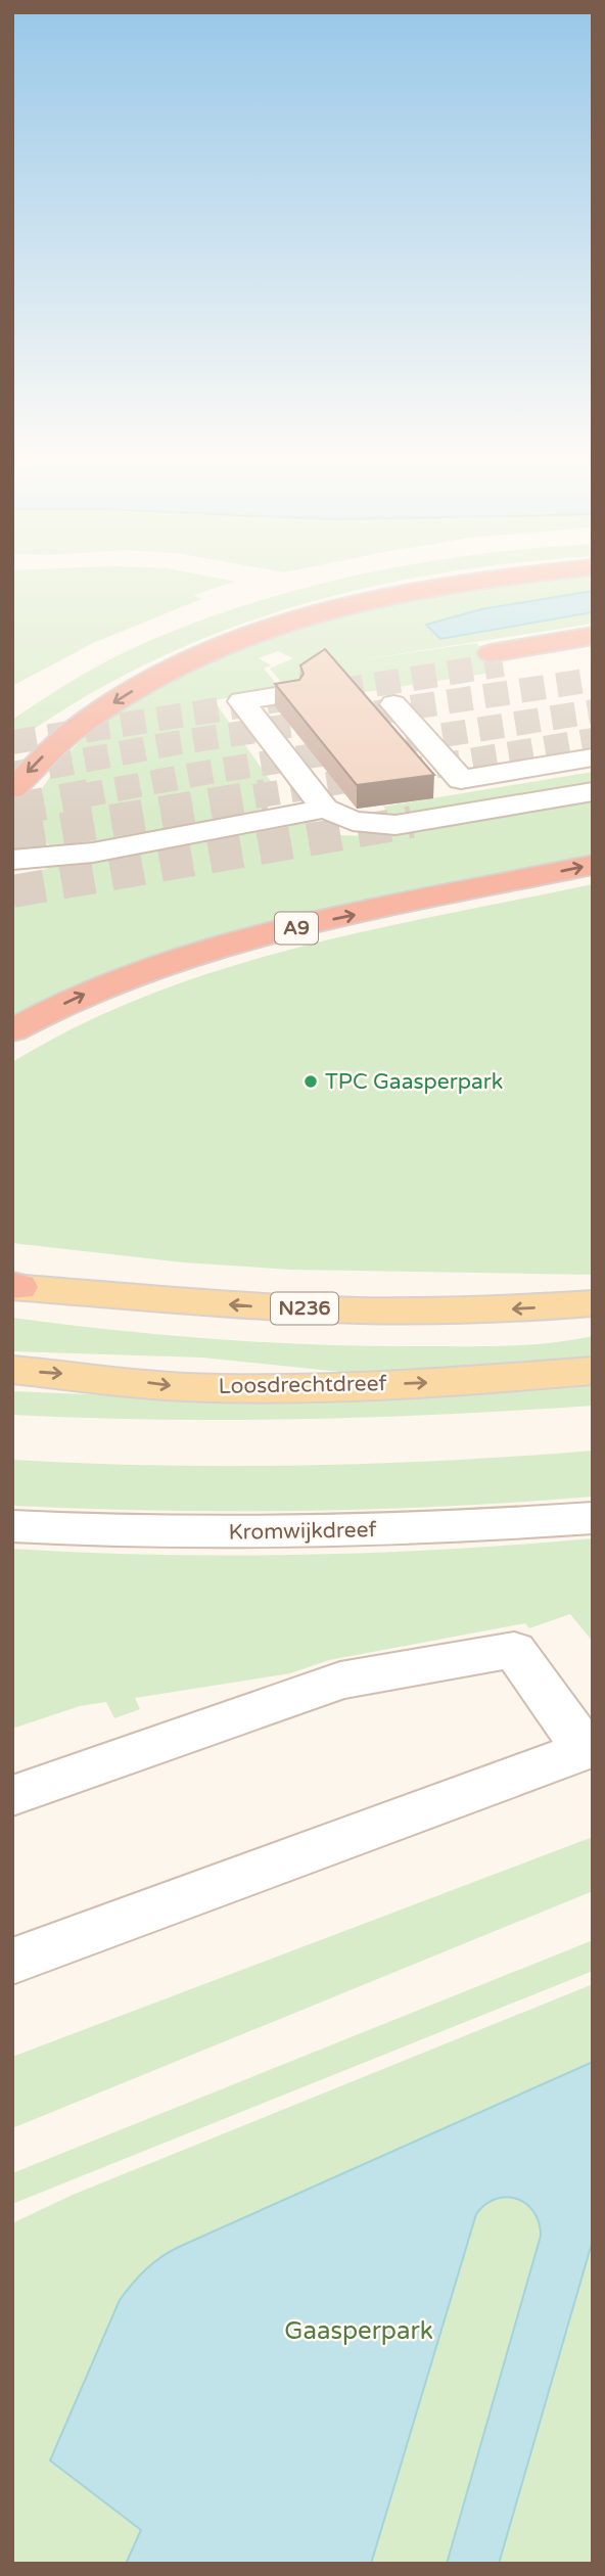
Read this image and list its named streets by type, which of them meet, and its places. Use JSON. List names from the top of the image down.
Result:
{
  "streets": {
    "highway": ["A9"],
    "main road": ["N236", "Loosdrechtdreef"],
    "street": ["Kromwijkdreef"]
  },
  "parks": ["Gaasperpark"],
  "places": ["TPC Gaasperpark"]
}
